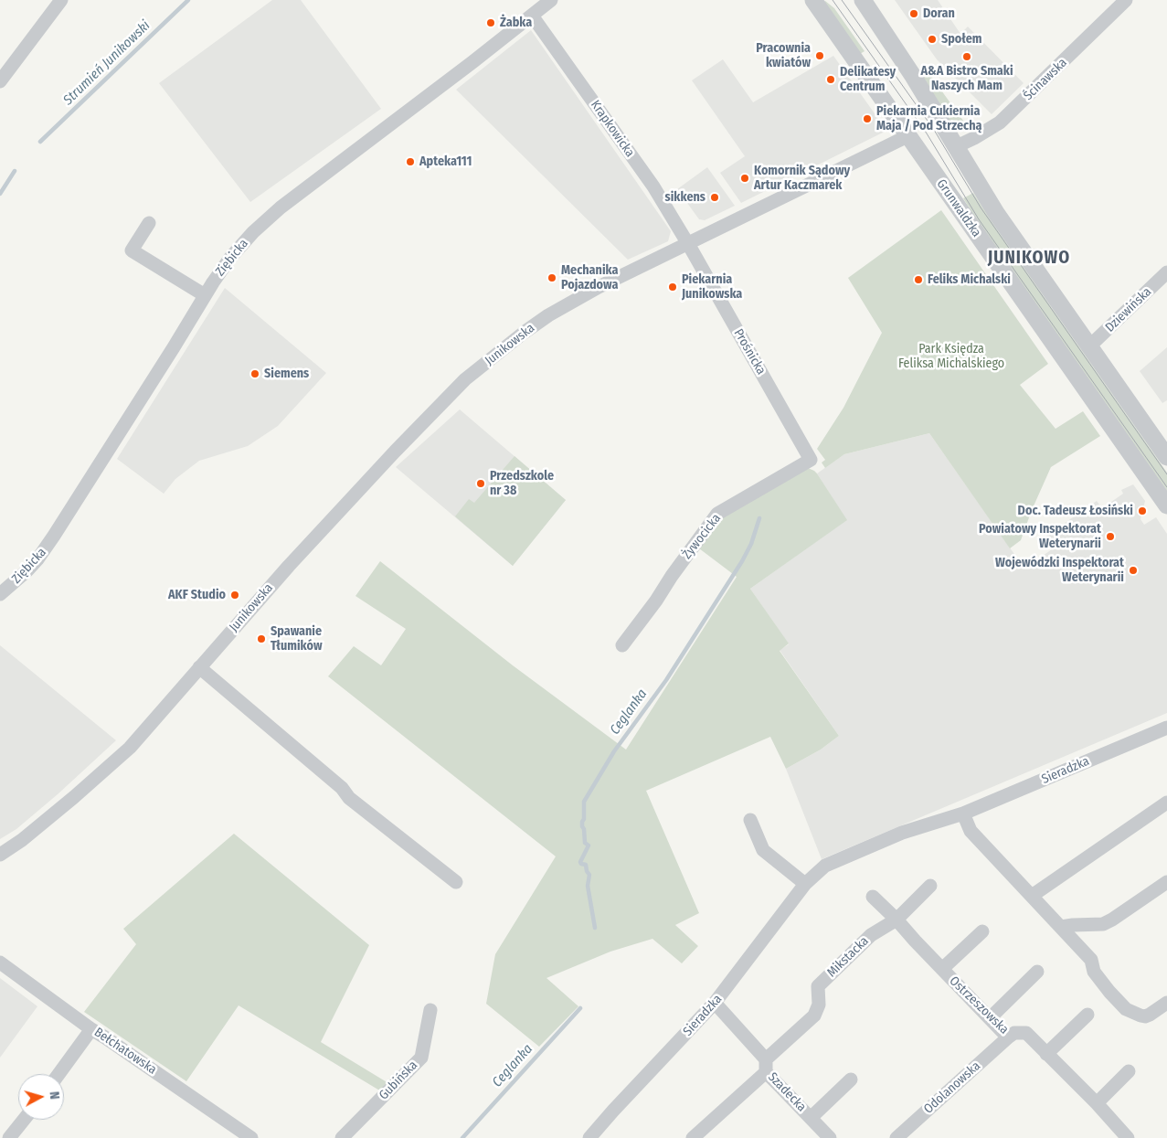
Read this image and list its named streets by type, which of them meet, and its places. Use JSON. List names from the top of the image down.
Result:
{
  "streets": {
    "street": [
      "Ścinawska",
      "Krapkowicka",
      "Grunwaldzka",
      "Ziębicka",
      "Dziewińska",
      "Junikowska",
      "Prośnicka",
      "Żywocicka",
      "Sieradzka",
      "Mikstacka",
      "Ostrzeszowska",
      "Bełchatowska",
      "Gubińska",
      "Odolanowska",
      "Szadecka"
    ]
  },
  "crossings": [
    ["Krapkowicka", "Ziębicka"],
    ["Krapkowicka", "Junikowska"],
    ["Krapkowicka", "Prośnicka"],
    ["Grunwaldzka", "Junikowska"],
    ["Junikowska", "Prośnicka"],
    ["Prośnicka", "Żywocicka"],
    ["Sieradzka", "Szadecka"],
    ["Mikstacka", "Ostrzeszowska"],
    ["Mikstacka", "Szadecka"],
    ["Ostrzeszowska", "Odolanowska"]
  ],
  "districts": ["JUNIKOWO"],
  "water": ["Strumień Junikowski", "Ceglanka"],
  "parks": ["Park Księdza Feliksa Michalskiego"],
  "places": [
    "Doran",
    "Żabka",
    "Społem",
    "Pracownia kwiatów",
    "A&A Bistro Smaki Naszych Mam",
    "Delikatesy Centrum",
    "Piekarnia Cukiernia Maja / Pod Strzechą",
    "Apteka111",
    "Komornik Sądowy Artur Kaczmarek",
    "sikkens",
    "Mechanika Pojazdowa",
    "Feliks Michalski",
    "Piekarnia Junikowska",
    "Siemens",
    "Przedszkole nr 38",
    "Doc. Tadeusz Łosiński",
    "Powiatowy Inspektorat Weterynarii",
    "Wojewódzki Inspektorat Weterynarii",
    "AKF Studio",
    "Spawanie Tłumików"
  ],
  "north": "right"
}
